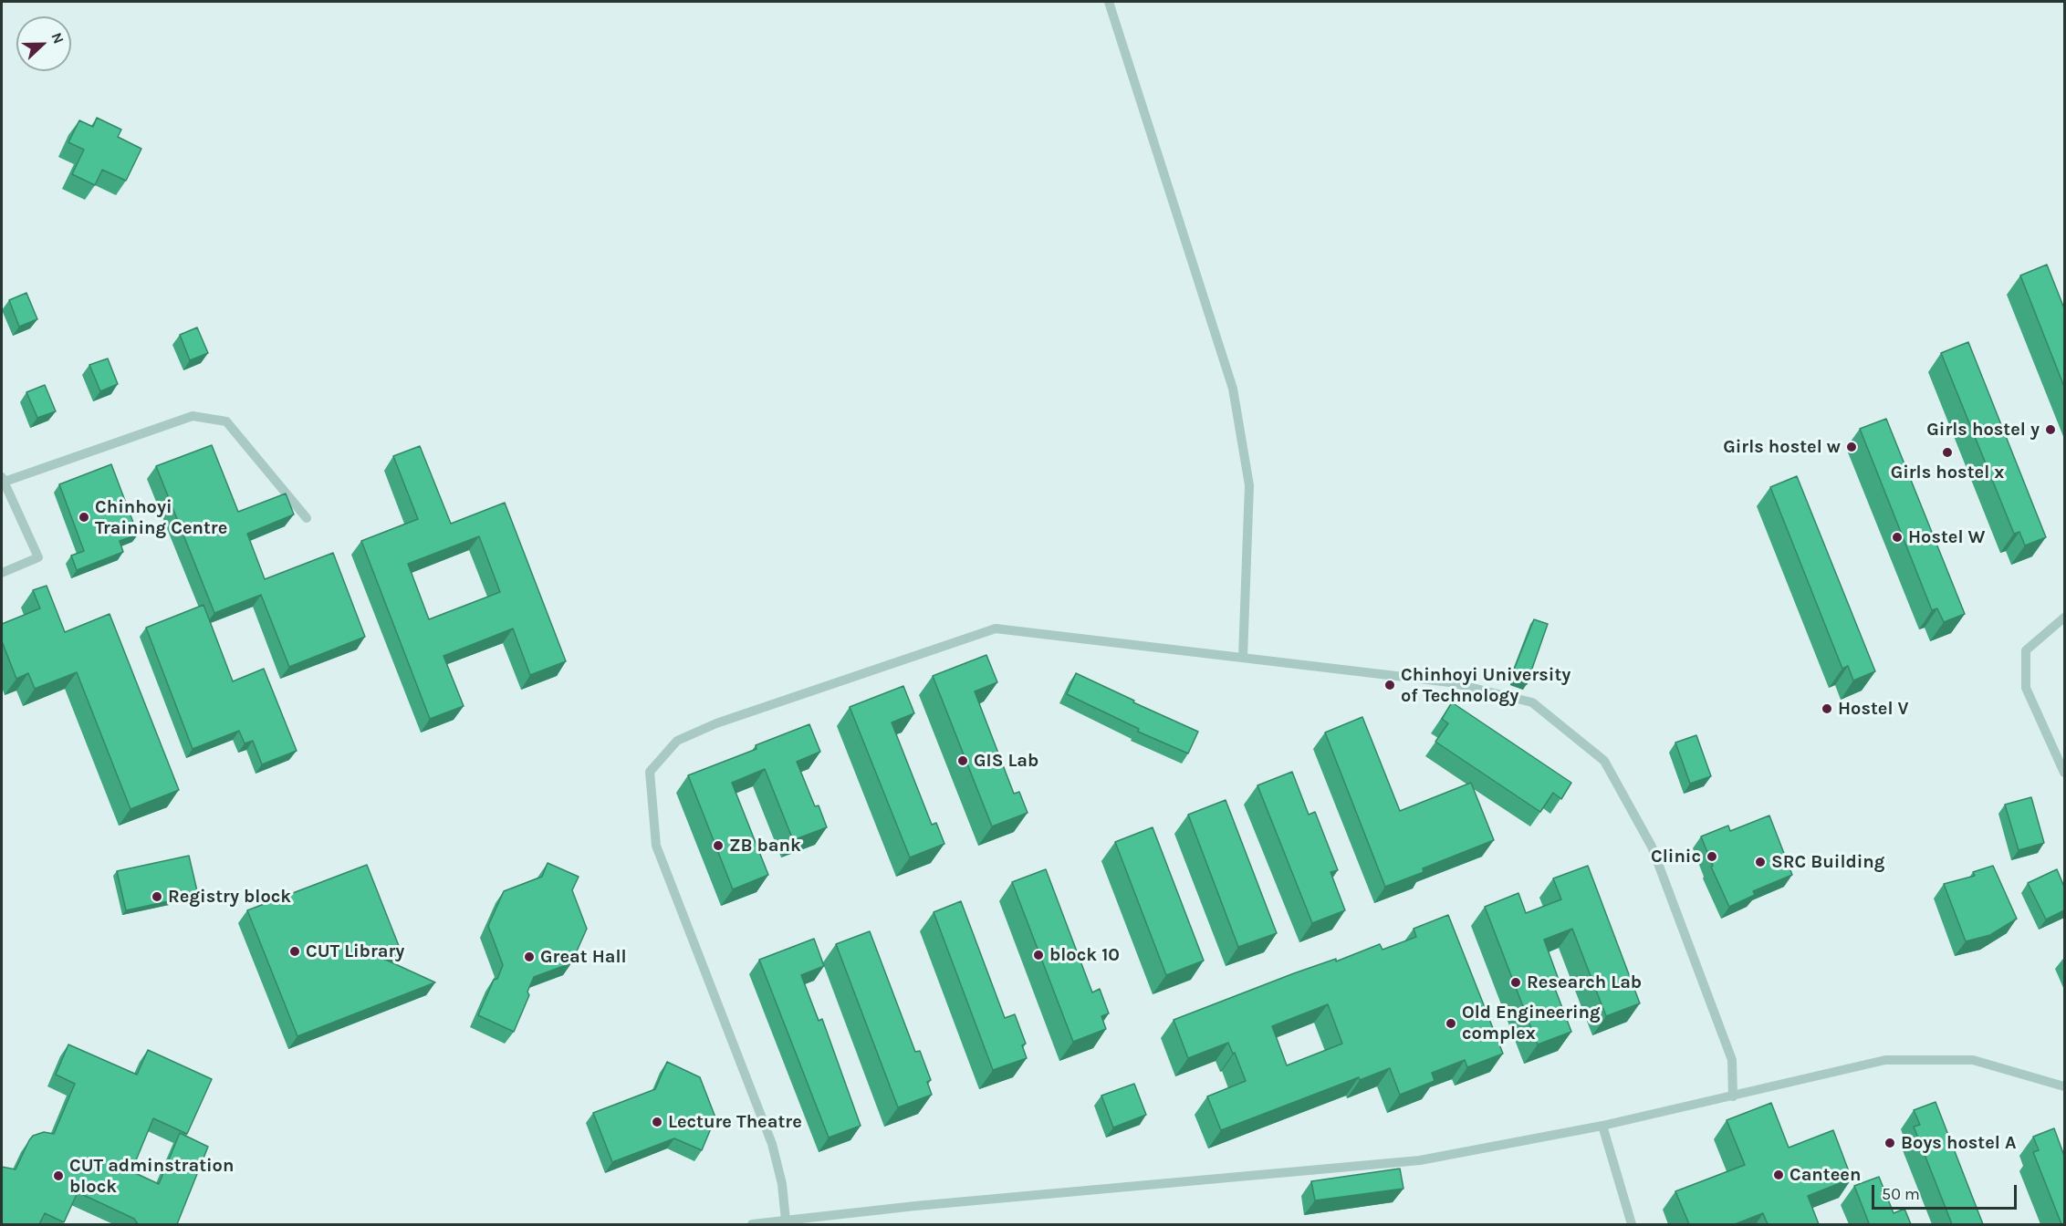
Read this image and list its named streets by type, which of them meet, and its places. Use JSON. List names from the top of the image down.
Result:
{
  "places": [
    "Girls hostel y",
    "Girls hostel w",
    "Girls hostel x",
    "Chinhoyi Training Centre",
    "Hostel W",
    "Chinhoyi University of Technology",
    "Hostel V",
    "GIS Lab",
    "ZB bank",
    "Clinic",
    "SRC Building",
    "Registry block",
    "CUT Library",
    "block 10",
    "Great Hall",
    "Research Lab",
    "Old Engineering complex",
    "Lecture Theatre",
    "Boys hostel A",
    "Canteen",
    "CUT adminstration block"
  ],
  "scale_bar": "50 m",
  "north": "right"
}
